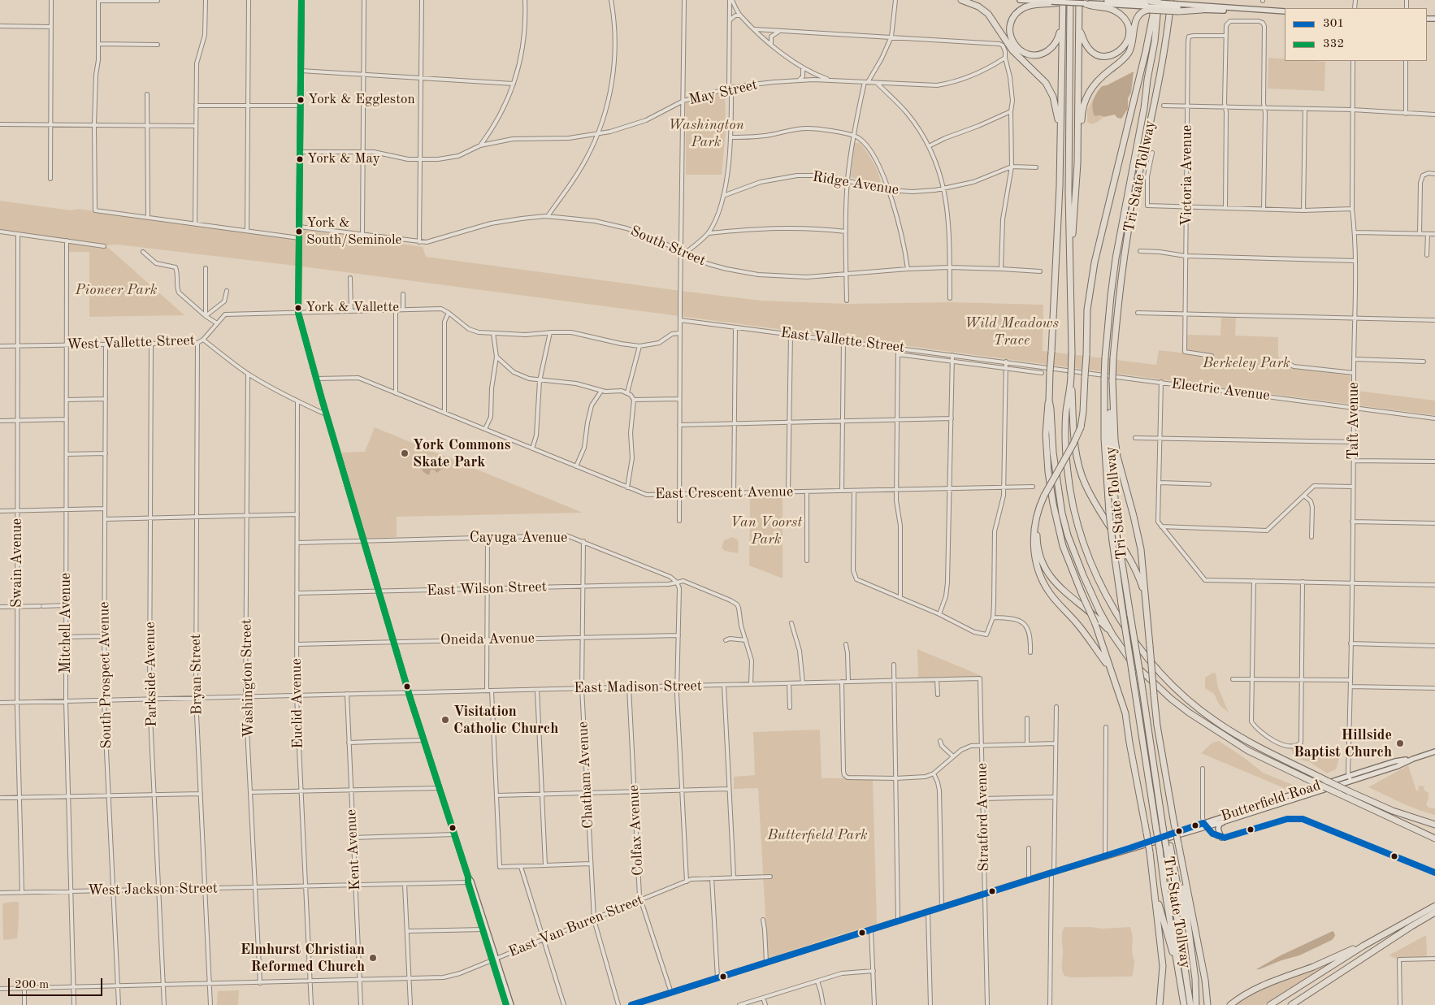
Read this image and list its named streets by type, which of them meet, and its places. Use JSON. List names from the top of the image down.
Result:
{
  "streets": {
    "highway": ["Tri-State Tollway"],
    "main road": ["Butterfield Road"],
    "street": [
      "May Street",
      "Victoria Avenue",
      "Ridge Avenue",
      "South Street",
      "East Vallette Street",
      "West Vallette Street",
      "Electric Avenue",
      "Taft Avenue",
      "East Crescent Avenue",
      "Cayuga Avenue",
      "Swain Avenue",
      "East Wilson Street",
      "Mitchell Avenue",
      "Oneida Avenue",
      "Parkside Avenue",
      "Bryan Street",
      "South Prospect Avenue",
      "Washington Street",
      "East Madison Street",
      "Euclid Avenue",
      "Chatham Avenue",
      "Stratford Avenue",
      "Colfax Avenue",
      "Kent Avenue",
      "West Jackson Street",
      "East Van Buren Street"
    ]
  },
  "crossings": [
    ["East Vallette Street", "Electric Avenue"],
    ["West Vallette Street", "Swain Avenue"],
    ["West Vallette Street", "Mitchell Avenue"],
    ["West Vallette Street", "Parkside Avenue"],
    ["West Vallette Street", "Bryan Street"],
    ["West Vallette Street", "South Prospect Avenue"],
    ["Electric Avenue", "Taft Avenue"],
    ["Taft Avenue", "Butterfield Road"],
    ["Cayuga Avenue", "East Wilson Street"],
    ["Cayuga Avenue", "East Madison Street"],
    ["Cayuga Avenue", "Euclid Avenue"],
    ["Cayuga Avenue", "Chatham Avenue"],
    ["Swain Avenue", "East Madison Street"],
    ["Swain Avenue", "West Jackson Street"],
    ["East Wilson Street", "Euclid Avenue"],
    ["East Wilson Street", "Chatham Avenue"],
    ["Mitchell Avenue", "East Madison Street"],
    ["Mitchell Avenue", "West Jackson Street"],
    ["Mitchell Avenue", "East Van Buren Street"],
    ["Oneida Avenue", "Euclid Avenue"],
    ["Oneida Avenue", "Chatham Avenue"],
    ["Parkside Avenue", "East Madison Street"],
    ["Parkside Avenue", "West Jackson Street"],
    ["Parkside Avenue", "East Van Buren Street"],
    ["Bryan Street", "East Madison Street"],
    ["Bryan Street", "West Jackson Street"],
    ["Bryan Street", "East Van Buren Street"],
    ["South Prospect Avenue", "East Madison Street"],
    ["South Prospect Avenue", "West Jackson Street"],
    ["South Prospect Avenue", "East Van Buren Street"],
    ["Washington Street", "East Madison Street"],
    ["Washington Street", "West Jackson Street"],
    ["Washington Street", "East Van Buren Street"],
    ["East Madison Street", "Euclid Avenue"],
    ["East Madison Street", "Chatham Avenue"],
    ["East Madison Street", "Stratford Avenue"],
    ["East Madison Street", "Colfax Avenue"],
    ["East Madison Street", "Kent Avenue"],
    ["Euclid Avenue", "West Jackson Street"],
    ["Euclid Avenue", "East Van Buren Street"],
    ["Chatham Avenue", "East Van Buren Street"],
    ["Butterfield Road", "Stratford Avenue"],
    ["Butterfield Road", "Colfax Avenue"],
    ["Colfax Avenue", "East Van Buren Street"],
    ["Kent Avenue", "West Jackson Street"],
    ["Kent Avenue", "East Van Buren Street"]
  ],
  "parks": [
    "Washington Park",
    "Pioneer Park",
    "Wild Meadows Trace",
    "Berkeley Park",
    "Van Voorst Park",
    "Butterfield Park"
  ],
  "places": [
    "York & Eggleston",
    "York & May",
    "York & South/Seminole",
    "York & Vallette",
    "York Commons Skate Park",
    "Visitation Catholic Church",
    "Hillside Baptist Church",
    "Elmhurst Christian Reformed Church"
  ],
  "lines": ["transit line 332", "transit line 301"],
  "legend": ["301", "332"],
  "scale_bar": "200 m"
}
